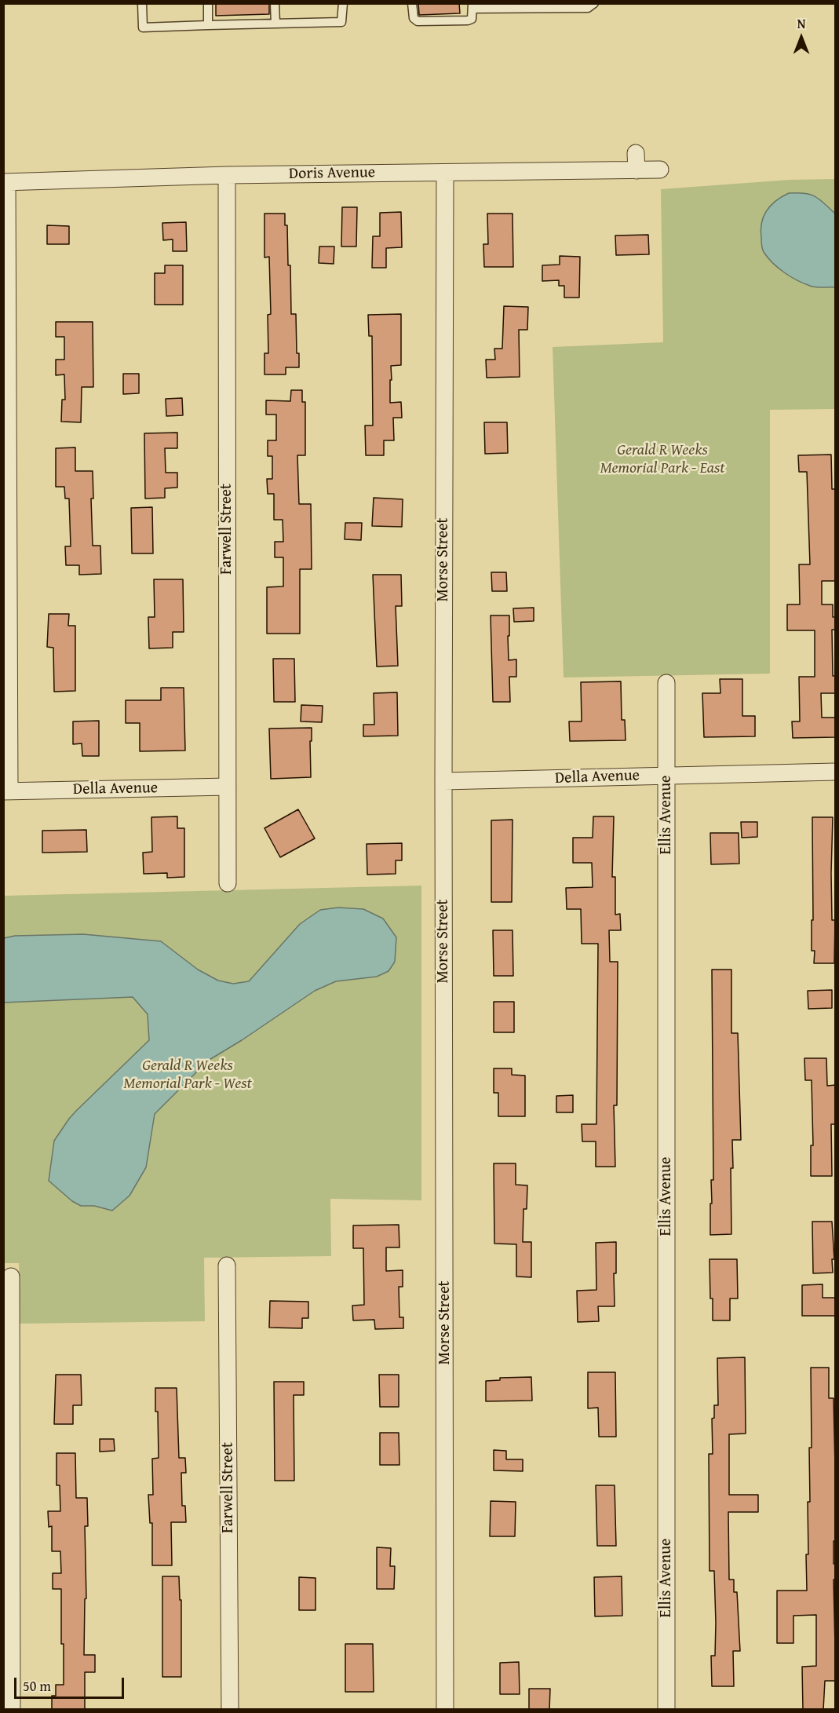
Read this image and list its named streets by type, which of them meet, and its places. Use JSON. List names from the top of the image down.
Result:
{
  "streets": {
    "street": [
      "Doris Avenue",
      "Farwell Street",
      "Morse Street",
      "Della Avenue",
      "Ellis Avenue"
    ]
  },
  "crossings": [
    ["Doris Avenue", "Farwell Street"],
    ["Doris Avenue", "Morse Street"],
    ["Farwell Street", "Della Avenue"],
    ["Morse Street", "Della Avenue"],
    ["Della Avenue", "Ellis Avenue"]
  ],
  "parks": ["Gerald R Weeks Memorial Park - East", "Gerald R Weeks Memorial Park - West"],
  "scale_bar": "50 m",
  "north": "top"
}
